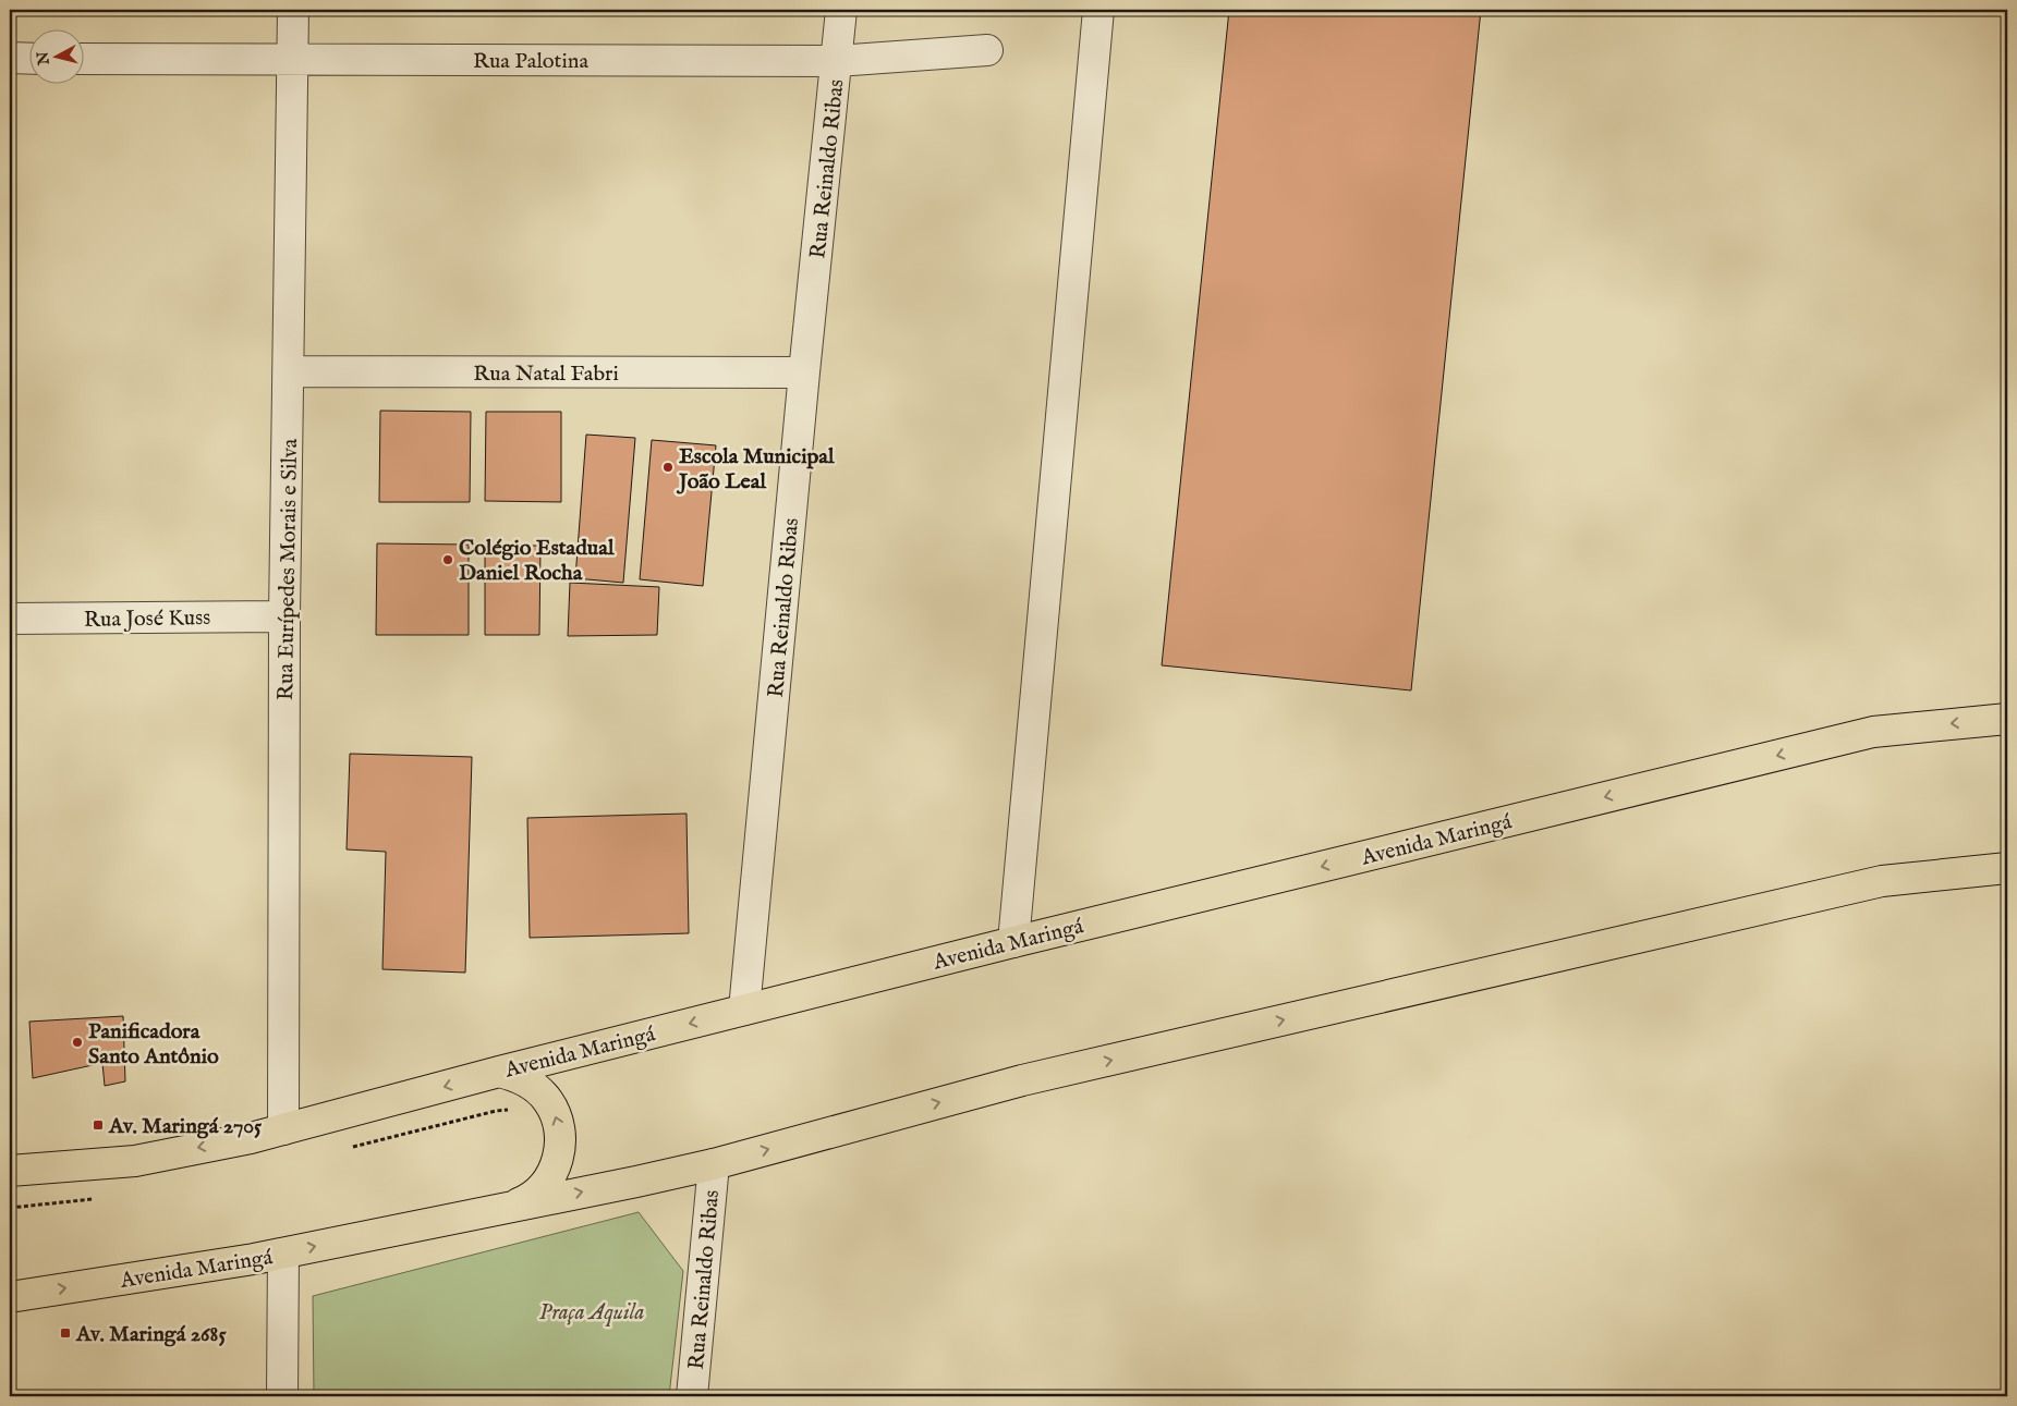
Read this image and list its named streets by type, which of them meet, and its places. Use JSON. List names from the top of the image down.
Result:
{
  "streets": {
    "main road": ["Avenida Maringá"],
    "street": [
      "Rua Palotina",
      "Rua Reinaldo Ribas",
      "Rua Natal Fabri",
      "Rua Eurípedes Morais e Silva",
      "Rua José Kuss"
    ]
  },
  "crossings": [
    ["Rua Palotina", "Rua Reinaldo Ribas"],
    ["Rua Palotina", "Rua Eurípedes Morais e Silva"],
    ["Rua Reinaldo Ribas", "Rua Natal Fabri"],
    ["Rua Reinaldo Ribas", "Avenida Maringá"],
    ["Rua Natal Fabri", "Rua Eurípedes Morais e Silva"],
    ["Rua Eurípedes Morais e Silva", "Rua José Kuss"],
    ["Rua Eurípedes Morais e Silva", "Avenida Maringá"]
  ],
  "parks": ["Praça Aquila"],
  "places": {
    "other": ["Escola Municipal João Leal", "Colégio Estadual Daniel Rocha", "Panificadora Santo Antônio"],
    "transit": ["Av. Maringá 2705", "Av. Maringá 2685"]
  },
  "north": "left"
}
